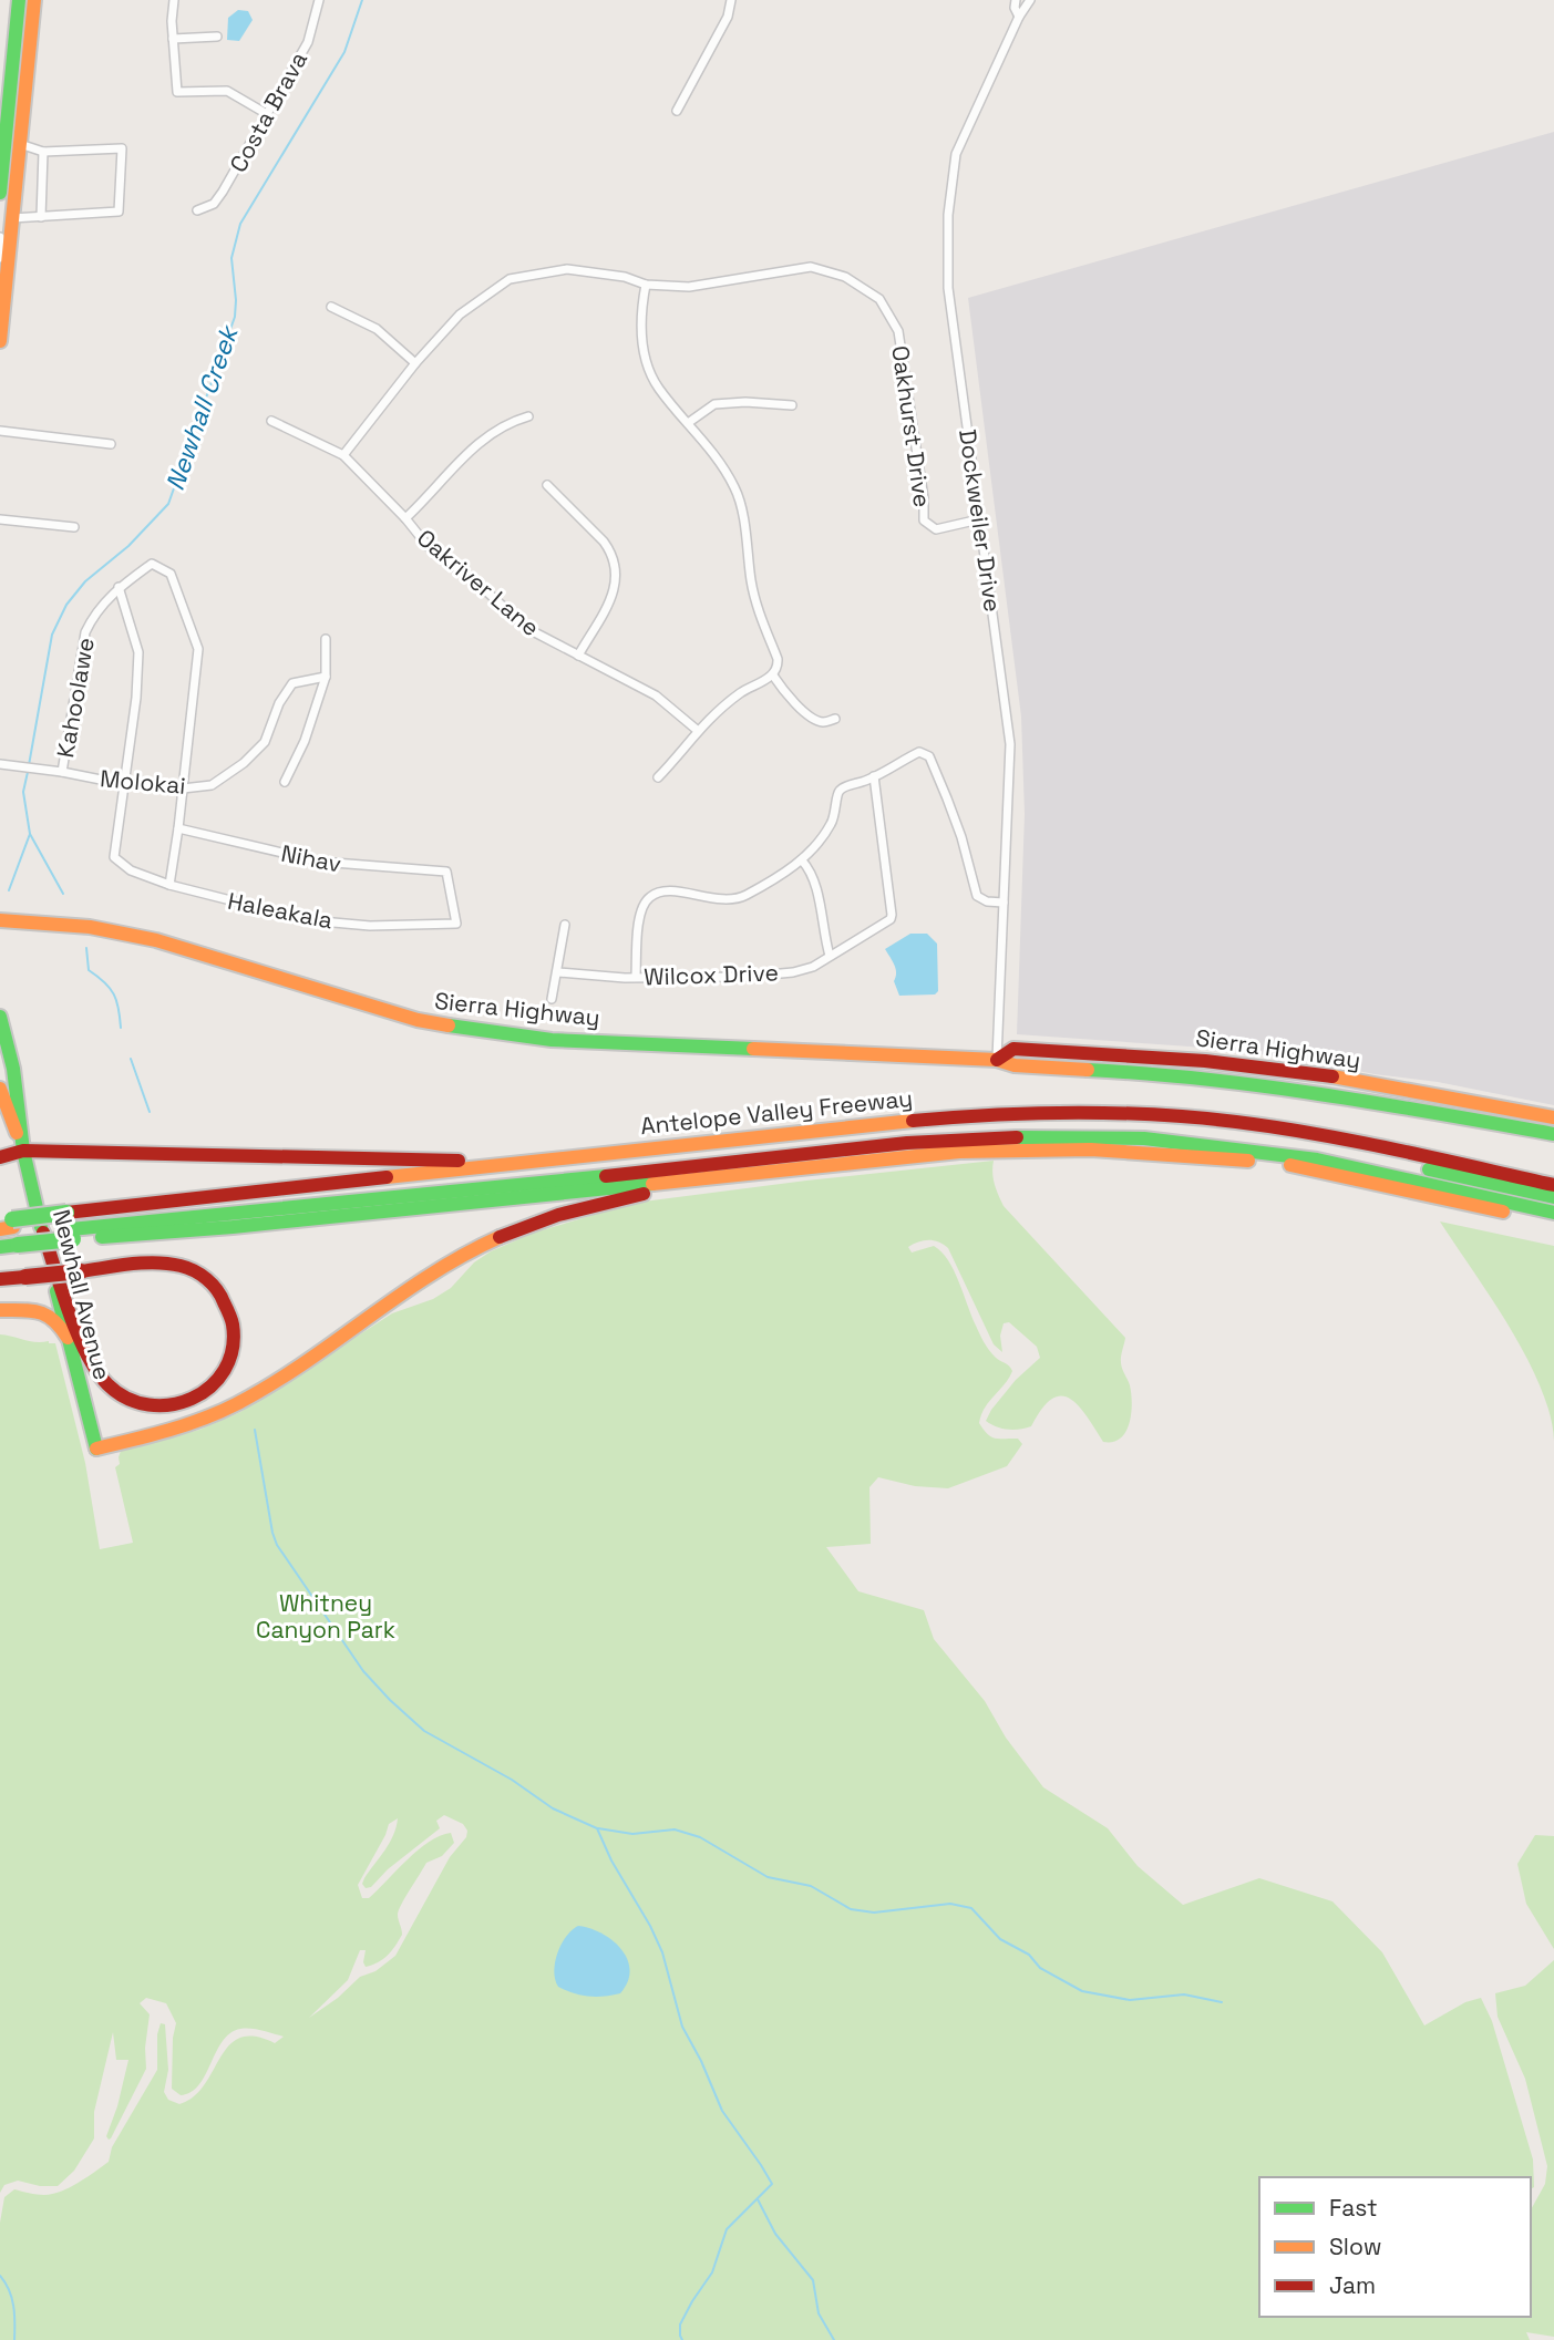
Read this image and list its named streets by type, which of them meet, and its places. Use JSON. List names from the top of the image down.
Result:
{
  "streets": {
    "main road": ["Sierra Highway", "Antelope Valley Freeway", "Newhall Avenue"],
    "street": [
      "Costa Brava",
      "Oakhurst Drive",
      "Dockweiler Drive",
      "Oakriver Lane",
      "Kahoolawe",
      "Molokai",
      "Nihav",
      "Haleakala",
      "Wilcox Drive"
    ]
  },
  "crossings": [
    ["Oakhurst Drive", "Dockweiler Drive"],
    ["Oakhurst Drive", "Oakriver Lane"],
    ["Dockweiler Drive", "Sierra Highway"],
    ["Kahoolawe", "Molokai"],
    ["Molokai", "Haleakala"],
    ["Nihav", "Haleakala"],
    ["Antelope Valley Freeway", "Newhall Avenue"]
  ],
  "water": ["Newhall Creek"],
  "parks": ["Whitney Canyon Park"],
  "legend": ["Fast", "Slow", "Jam"]
}
